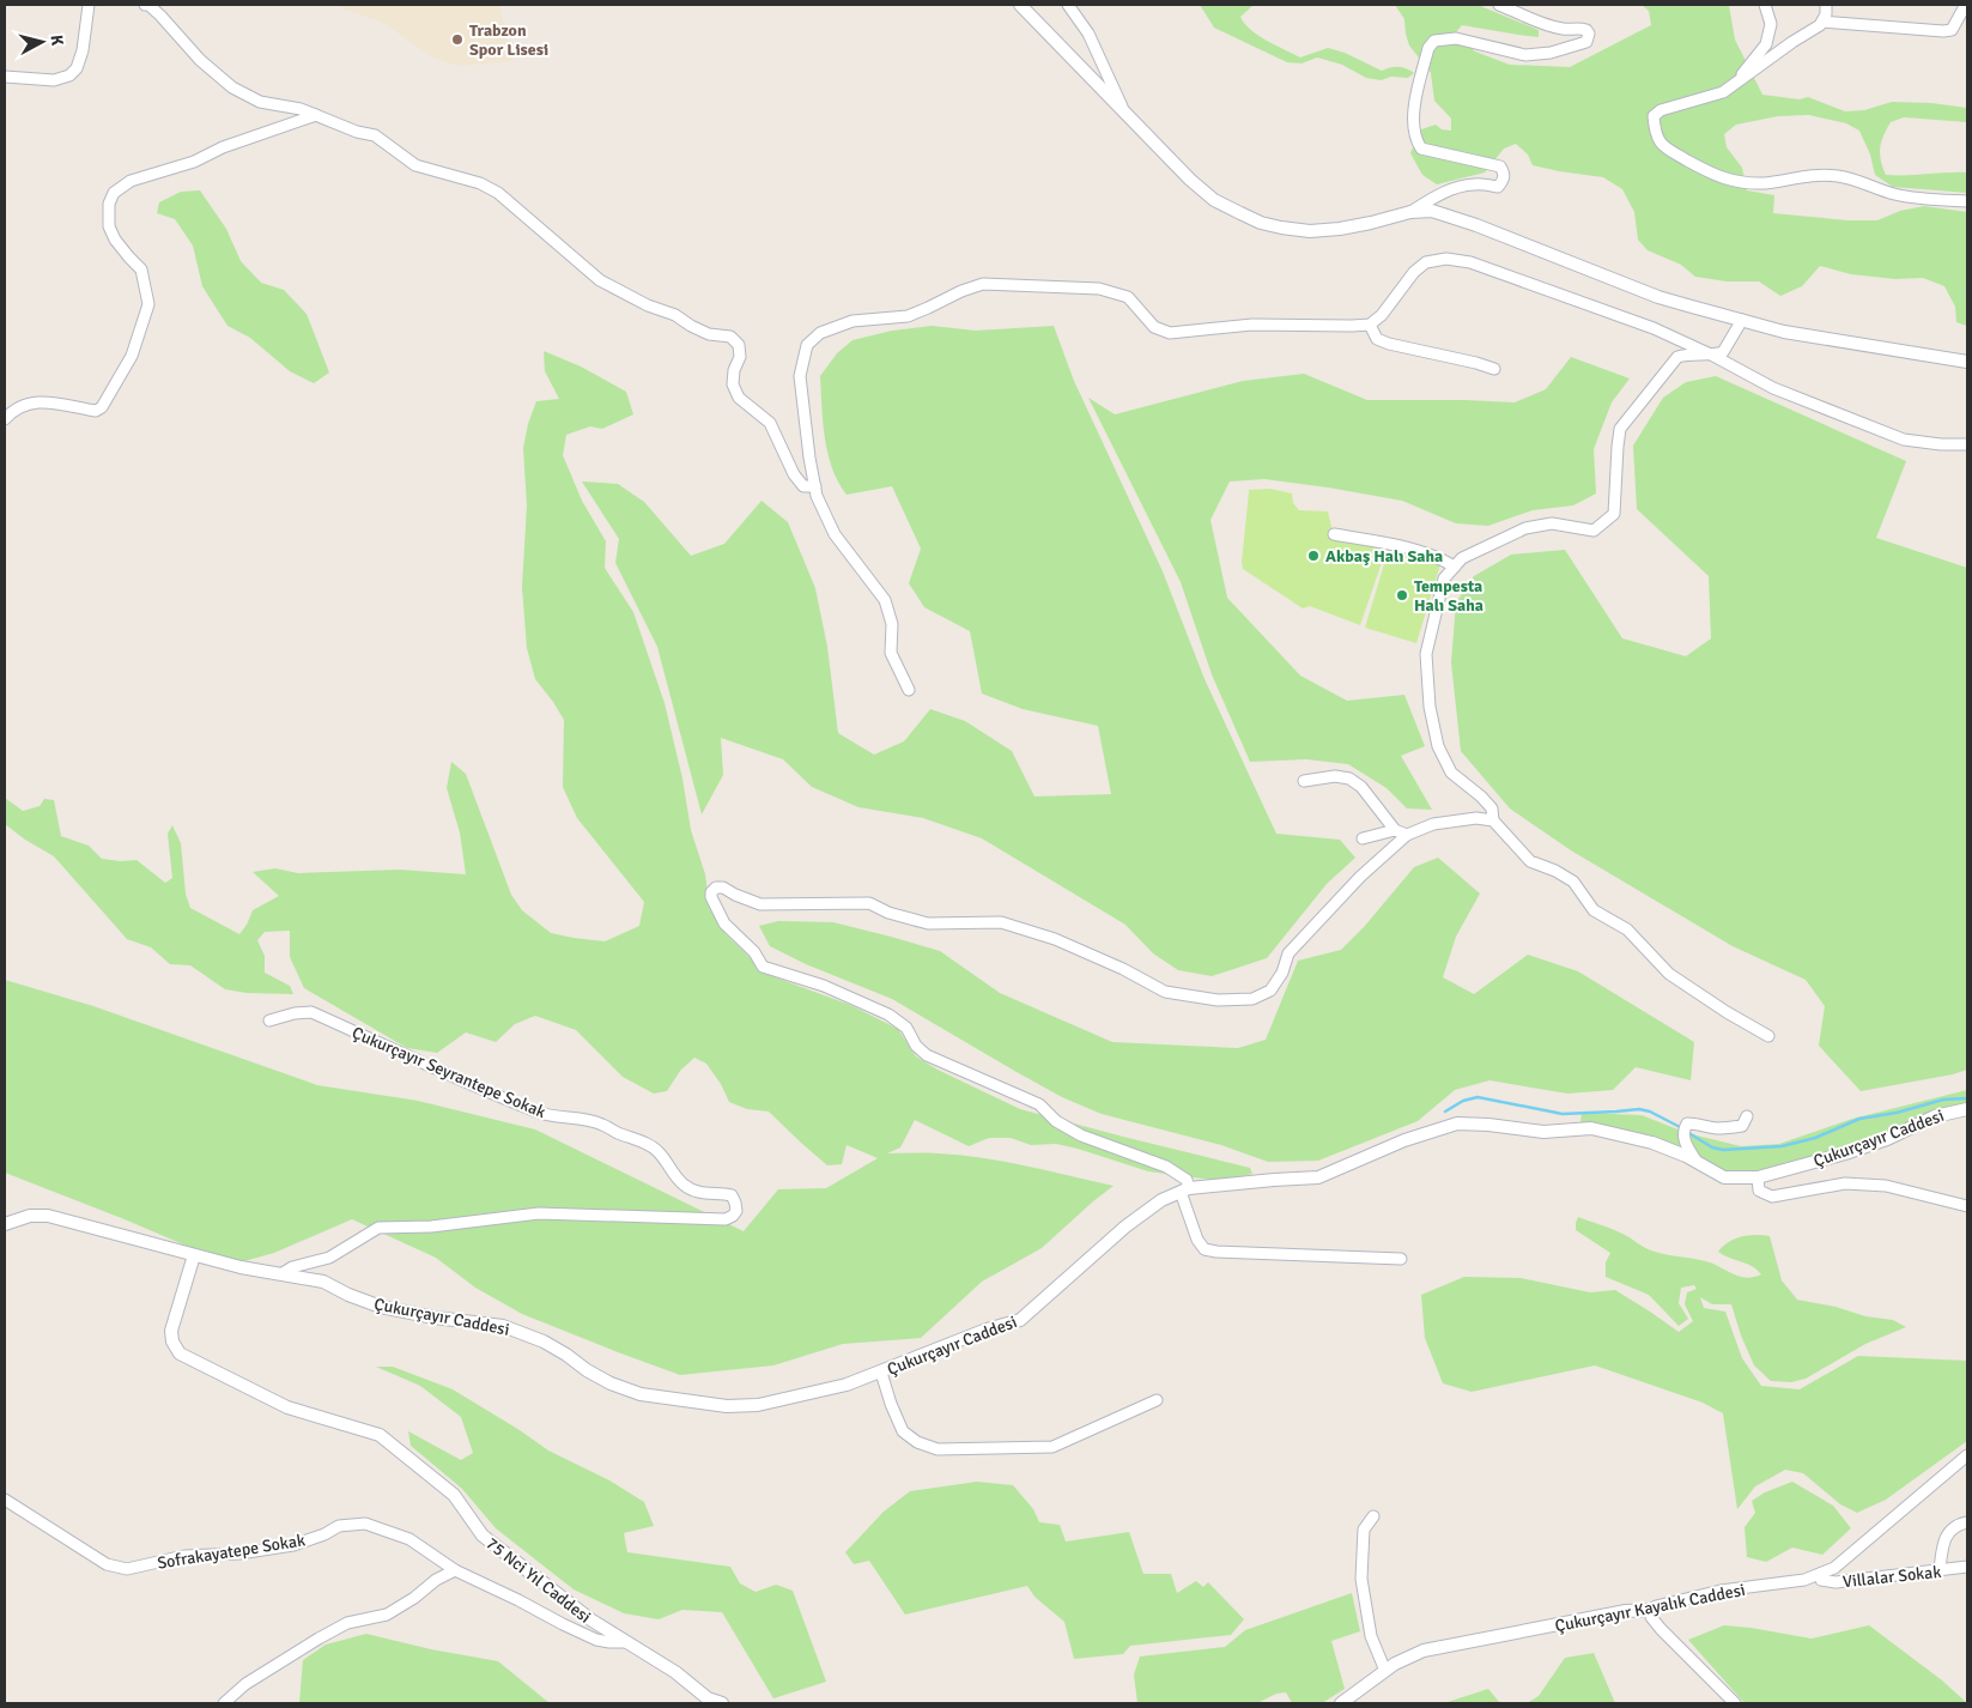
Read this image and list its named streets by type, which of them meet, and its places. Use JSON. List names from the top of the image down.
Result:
{
  "streets": {
    "street": [
      "Çukurçayır Seyrantepe Sokak",
      "Çukurçayır Caddesi",
      "Sofrakayatepe Sokak",
      "Villalar Sokak",
      "75 Nci Yıl Caddesi",
      "Çukurçayır Kayalık Caddesi"
    ]
  },
  "crossings": [
    ["Çukurçayır Seyrantepe Sokak", "Çukurçayır Caddesi"],
    ["Çukurçayır Caddesi", "75 Nci Yıl Caddesi"],
    ["Sofrakayatepe Sokak", "75 Nci Yıl Caddesi"],
    ["Villalar Sokak", "Çukurçayır Kayalık Caddesi"]
  ],
  "places": ["Trabzon Spor Lisesi", "Akbaş Halı Saha", "Tempesta Halı Saha"],
  "north": "right"
}
